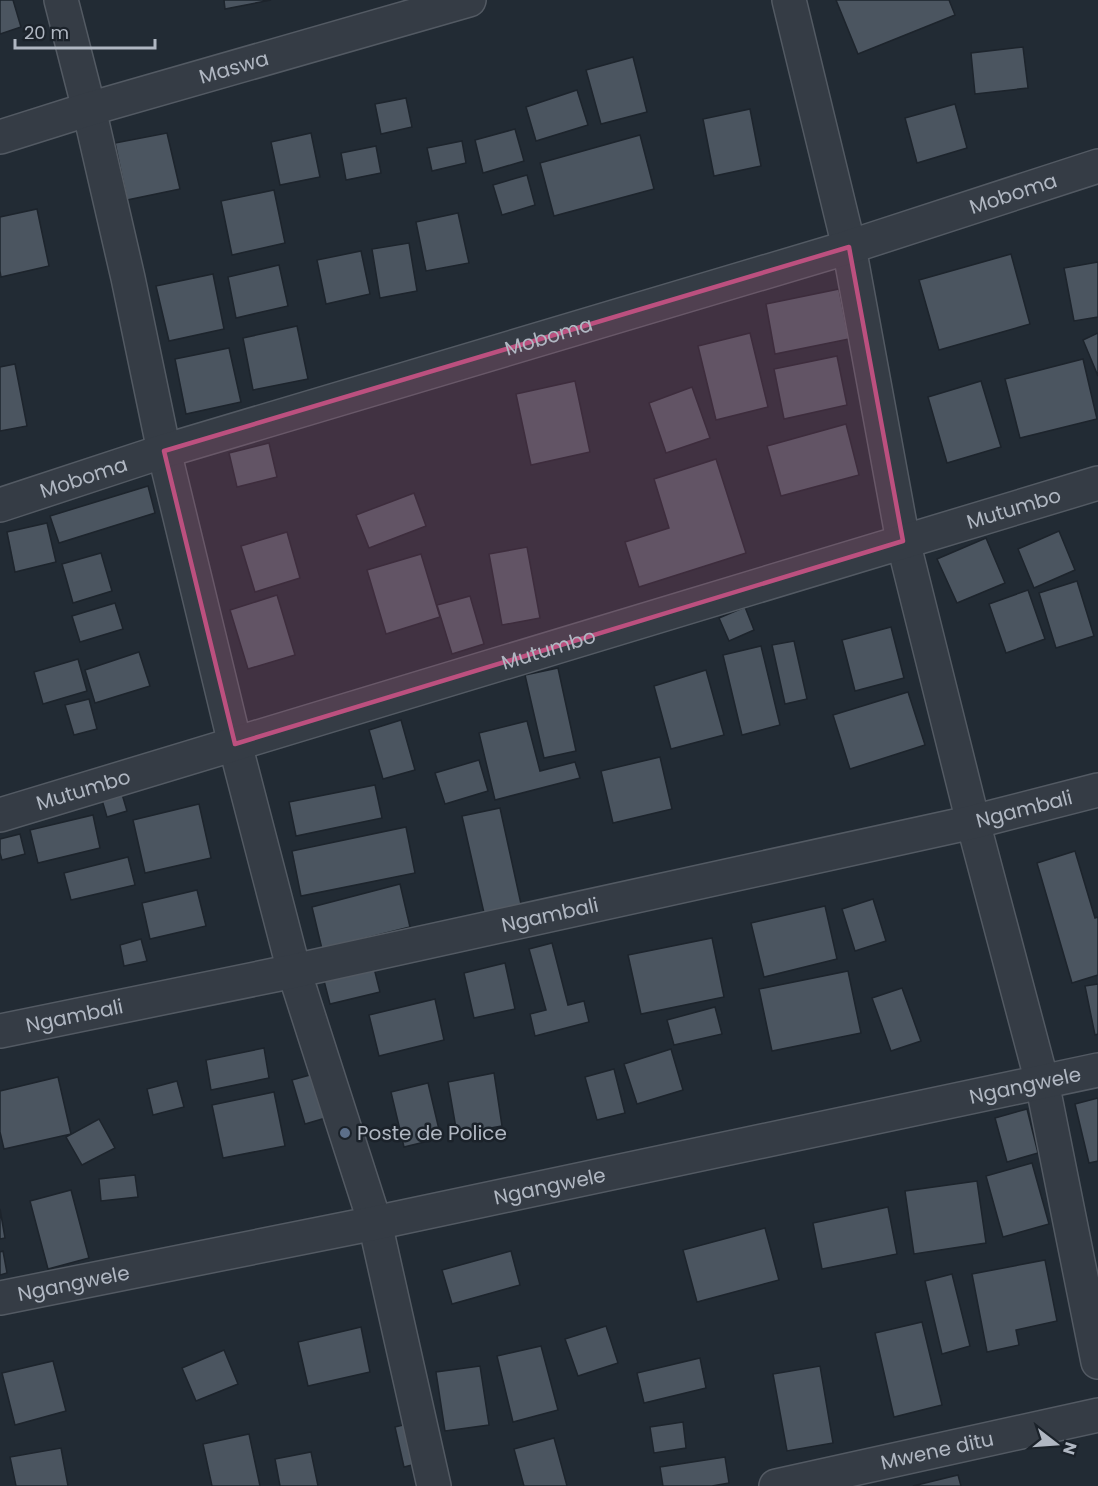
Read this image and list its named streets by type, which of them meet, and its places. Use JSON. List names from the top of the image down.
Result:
{
  "streets": {
    "street": [
      "Maswa",
      "Moboma",
      "Mutumbo",
      "Ngambali",
      "Ngangwele",
      "Mwene ditu"
    ]
  },
  "places": ["Poste de Police"],
  "scale_bar": "20 m",
  "north": "right"
}
